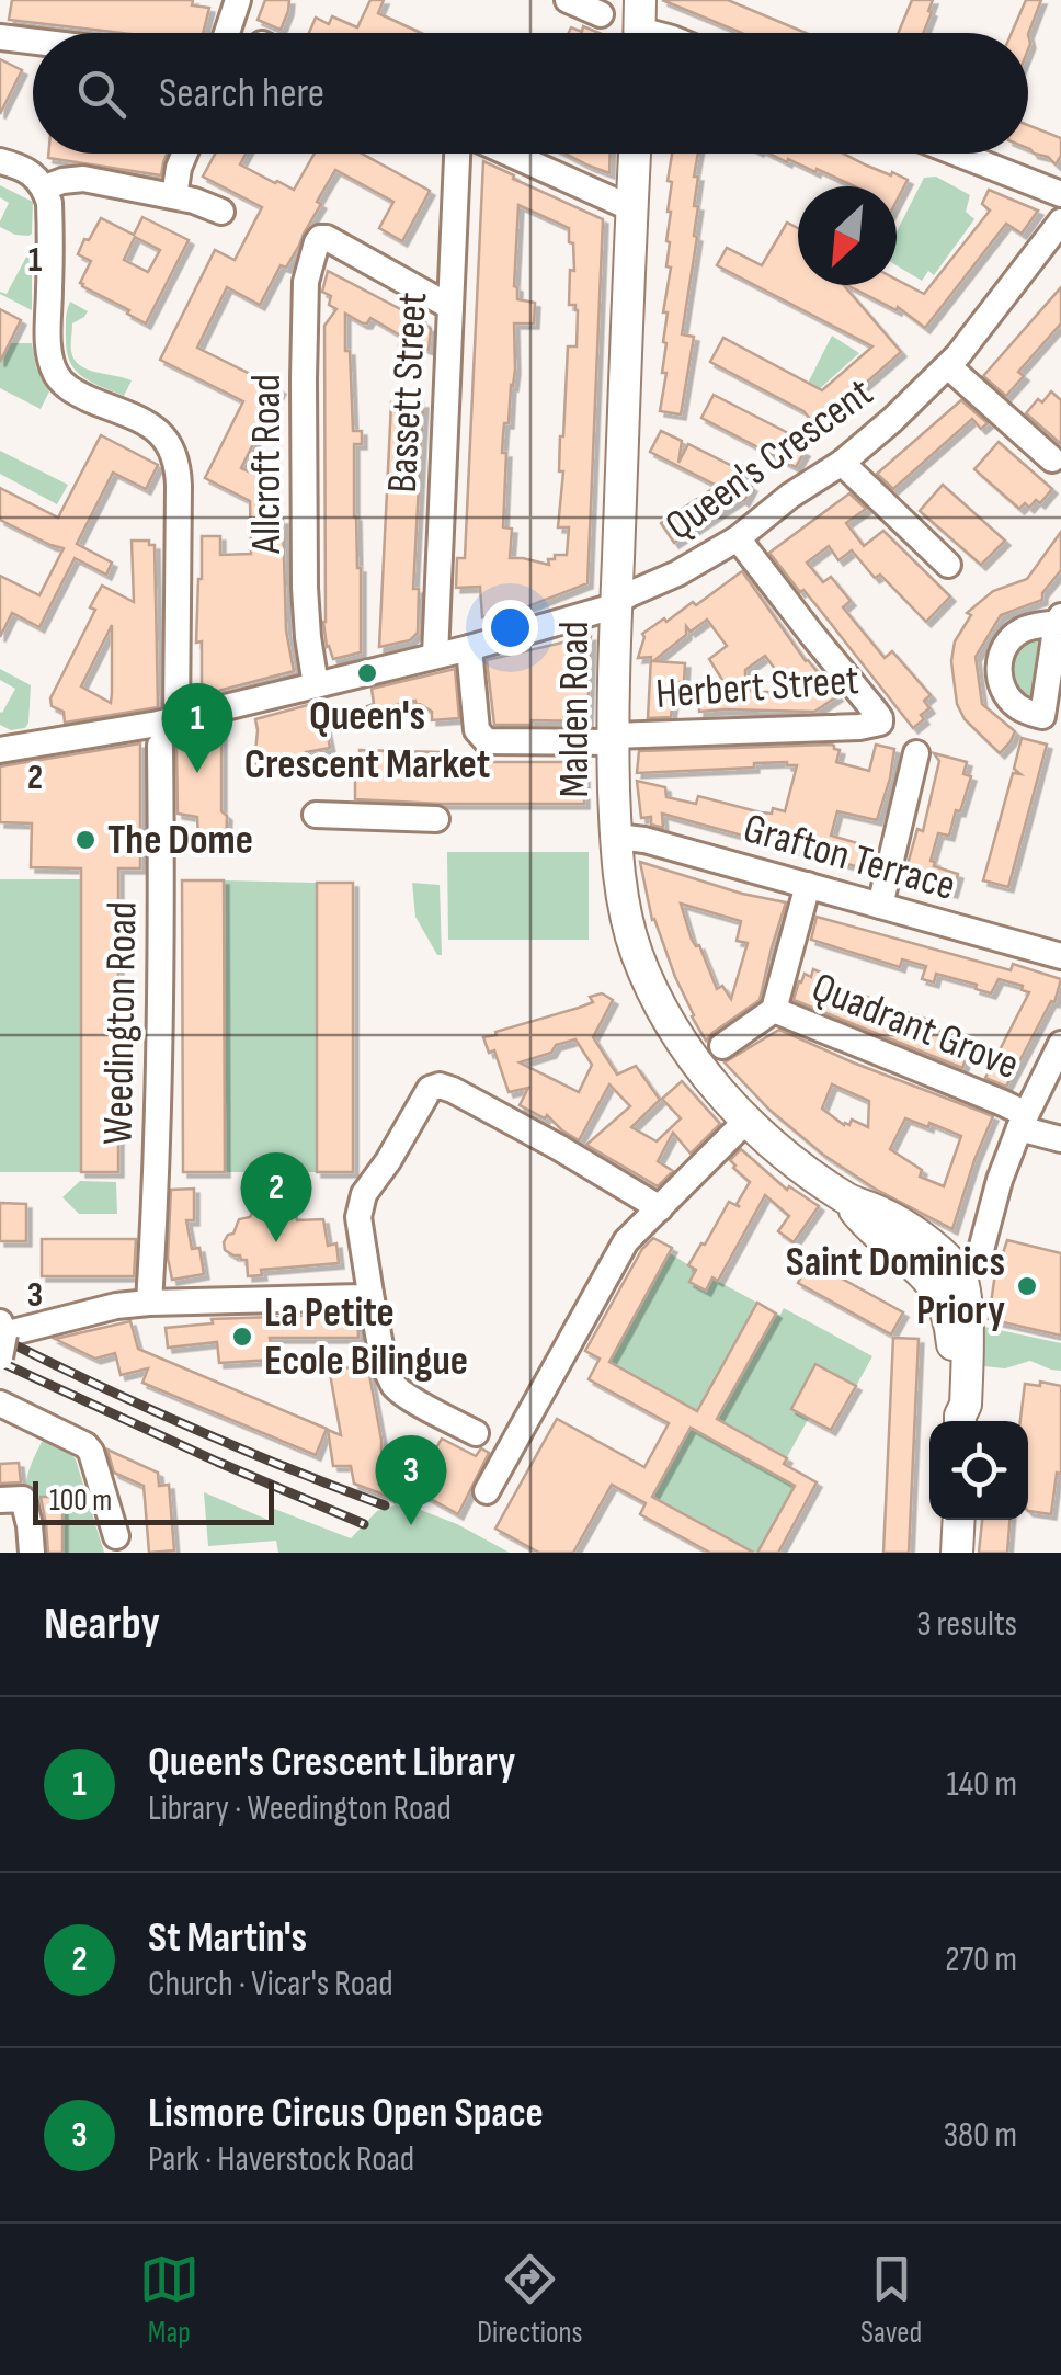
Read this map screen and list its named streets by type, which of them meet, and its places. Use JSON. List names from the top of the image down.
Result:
{
  "streets": {
    "main road": ["Malden Road"],
    "street": [
      "Bassett Street",
      "Queen's Crescent",
      "Allcroft Road",
      "Herbert Street",
      "Grafton Terrace",
      "Weedington Road",
      "Quadrant Grove"
    ]
  },
  "crossings": [
    ["Bassett Street", "Queen's Crescent"],
    ["Bassett Street", "Allcroft Road"],
    ["Queen's Crescent", "Allcroft Road"],
    ["Queen's Crescent", "Herbert Street"],
    ["Queen's Crescent", "Malden Road"],
    ["Queen's Crescent", "Weedington Road"],
    ["Herbert Street", "Malden Road"],
    ["Malden Road", "Grafton Terrace"]
  ],
  "places": [
    "Queen's Crescent Market",
    "The Dome",
    "Saint Dominics Priory",
    "La Petite Ecole Bilingue"
  ],
  "scale_bar": "100 m",
  "north": "bottom left",
  "page": {
    "search": "Search here",
    "pins": ["1", "2", "3"],
    "scale": "100 m",
    "heading": ["Nearby", "3 results"],
    "list": [
      {
        "mark": "1",
        "name": "Queen's Crescent Library",
        "note": "Library · Weedington Road",
        "value": "140 m"
      },
      {
        "mark": "2",
        "name": "St Martin's",
        "note": "Church · Vicar's Road",
        "value": "270 m"
      },
      {
        "mark": "3",
        "name": "Lismore Circus Open Space",
        "note": "Park · Haverstock Road",
        "value": "380 m"
      }
    ],
    "nav": ["Map", "Directions", "Saved"]
  },
  "grid": {
    "rows": ["1", "2", "3"]
  }
}
